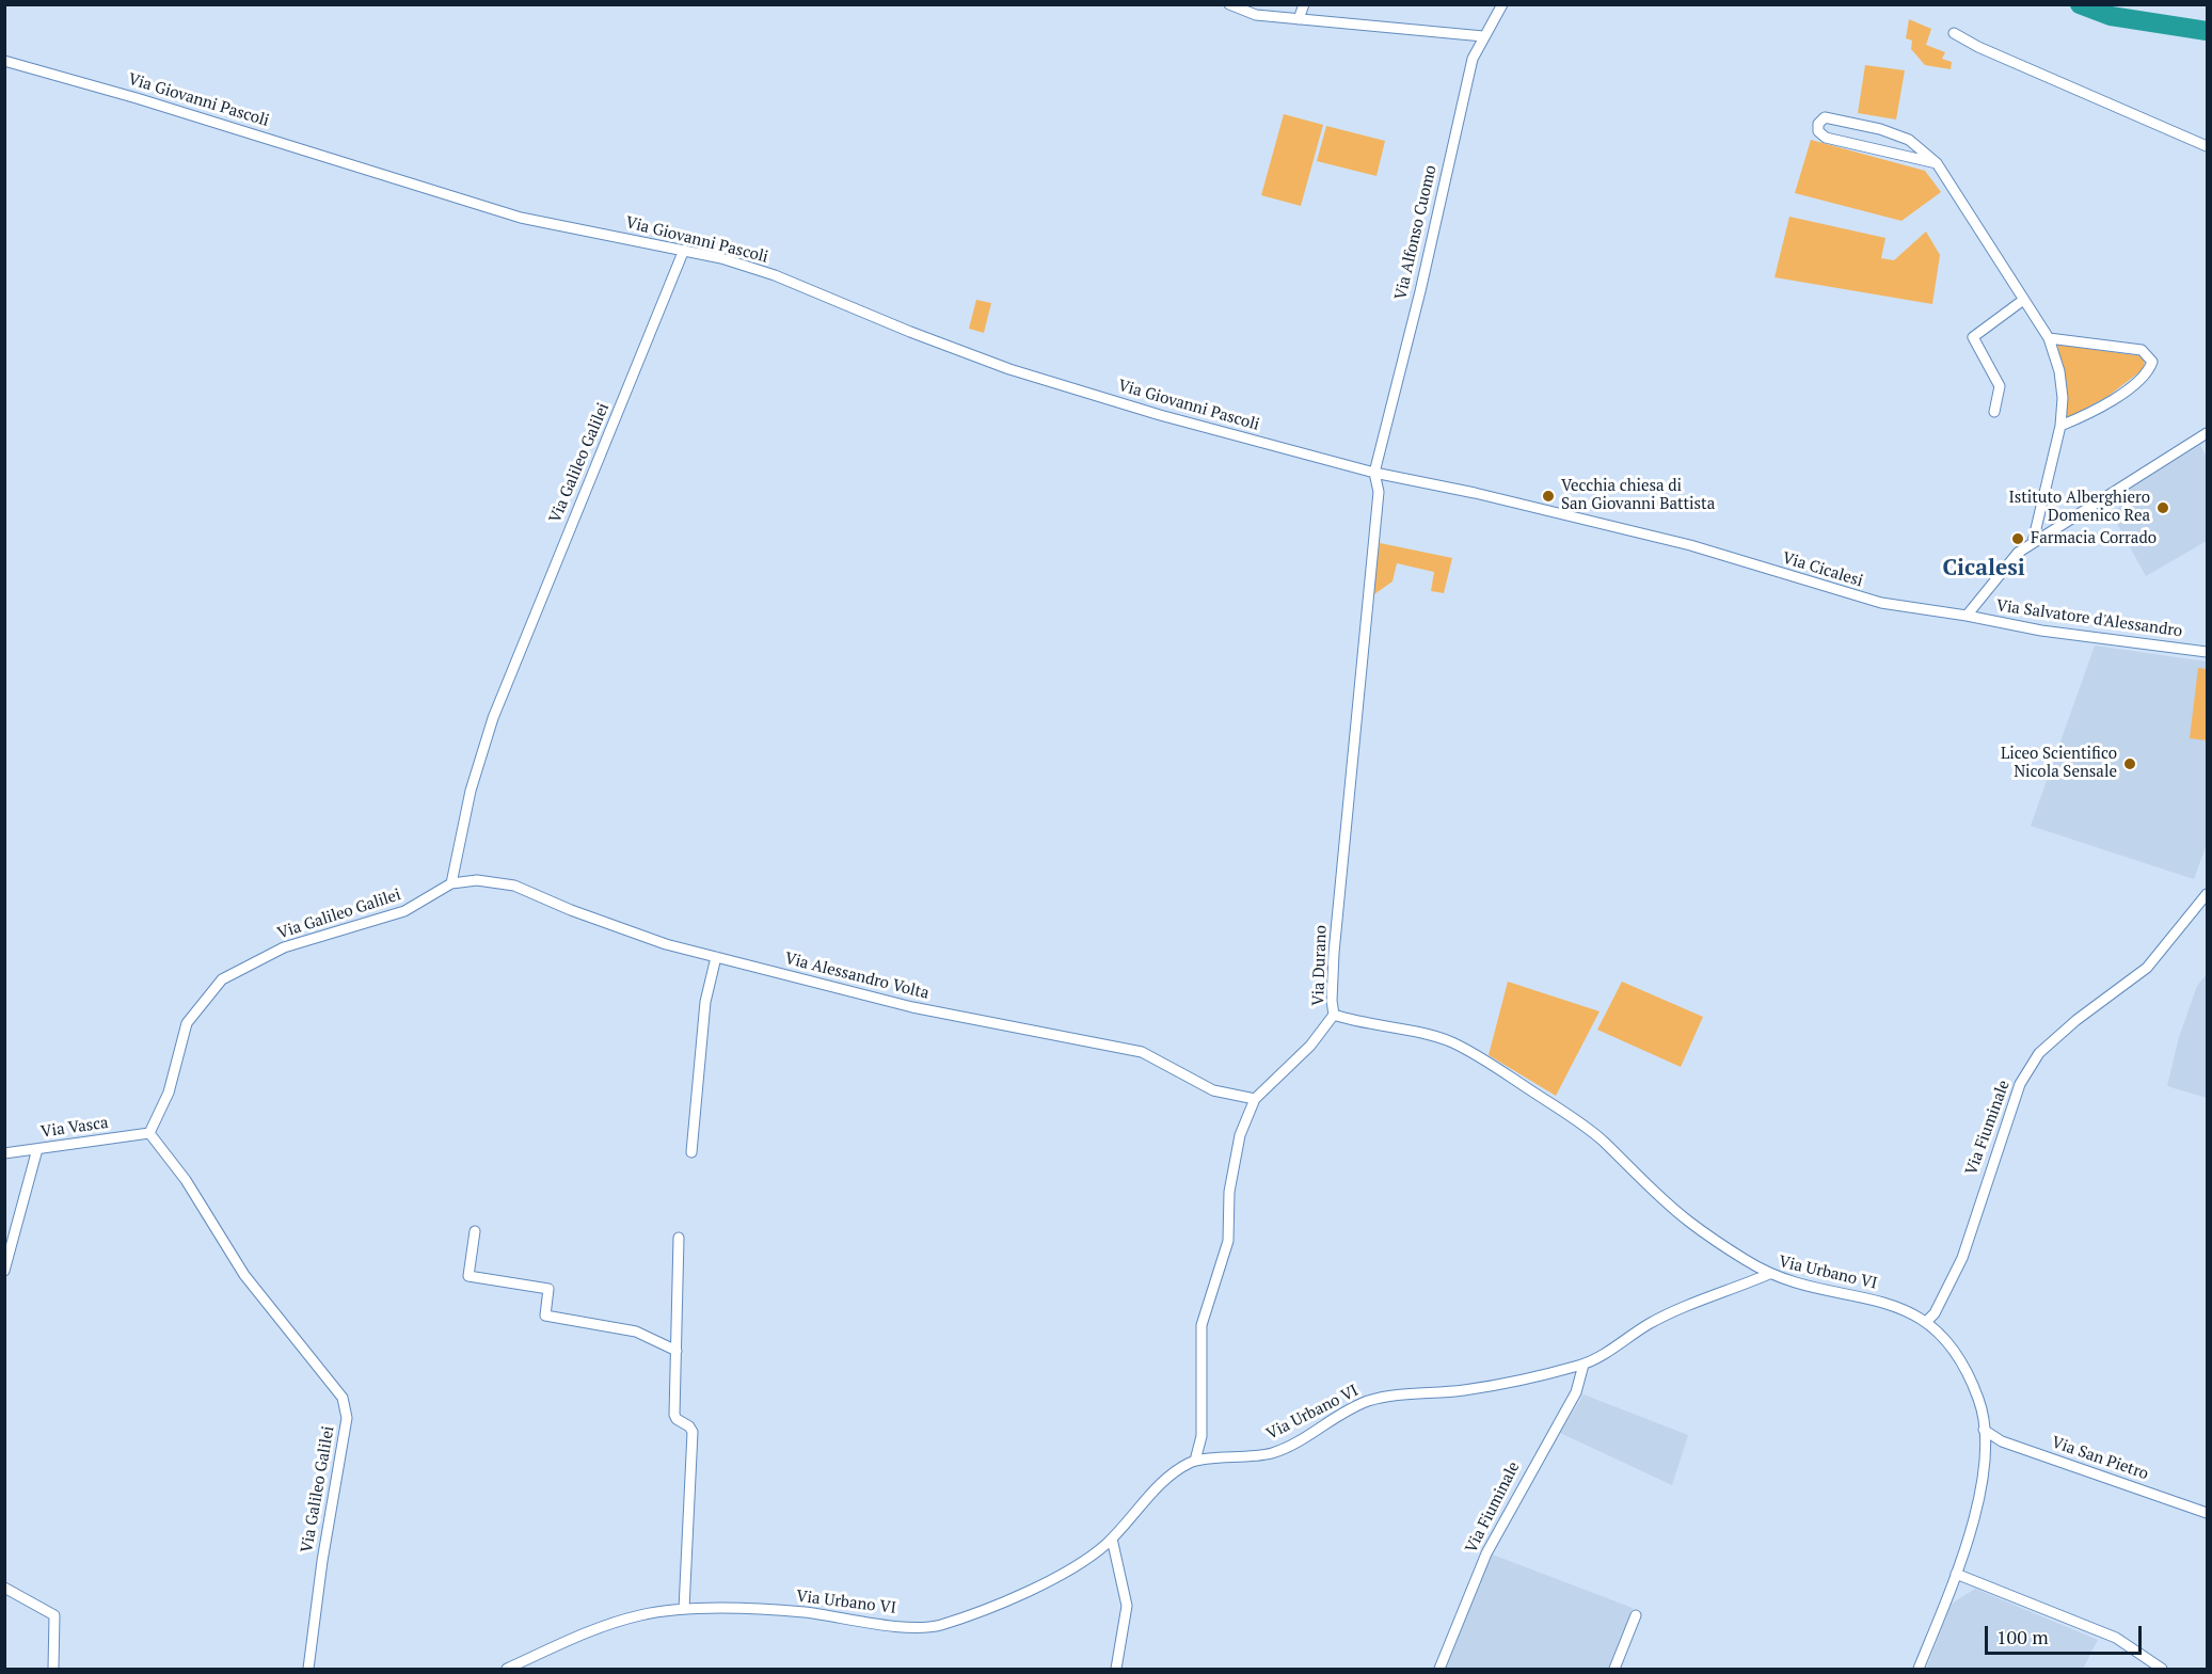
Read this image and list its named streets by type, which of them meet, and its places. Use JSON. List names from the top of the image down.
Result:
{
  "streets": {
    "street": [
      "Via Giovanni Pascoli",
      "Via Alfonso Cuomo",
      "Via Galileo Galilei",
      "Via Cicalesi",
      "Via Salvatore d'Alessandro",
      "Via Durano",
      "Via Alessandro Volta",
      "Via Vasca",
      "Via Fiuminale",
      "Via Urbano VI",
      "Via San Pietro"
    ]
  },
  "crossings": [
    ["Via Giovanni Pascoli", "Via Alfonso Cuomo"],
    ["Via Giovanni Pascoli", "Via Galileo Galilei"],
    ["Via Giovanni Pascoli", "Via Cicalesi"],
    ["Via Giovanni Pascoli", "Via Durano"],
    ["Via Alfonso Cuomo", "Via Cicalesi"],
    ["Via Alfonso Cuomo", "Via Durano"],
    ["Via Galileo Galilei", "Via Alessandro Volta"],
    ["Via Galileo Galilei", "Via Vasca"],
    ["Via Cicalesi", "Via Salvatore d'Alessandro"],
    ["Via Cicalesi", "Via Durano"],
    ["Via Durano", "Via Alessandro Volta"],
    ["Via Durano", "Via Urbano VI"],
    ["Via Fiuminale", "Via Urbano VI"],
    ["Via Urbano VI", "Via San Pietro"]
  ],
  "districts": ["Cicalesi"],
  "places": [
    "Vecchia chiesa di San Giovanni Battista",
    "Istituto Alberghiero Domenico Rea",
    "Farmacia Corrado",
    "Liceo Scientifico Nicola Sensale"
  ],
  "scale_bar": "100 m"
}
